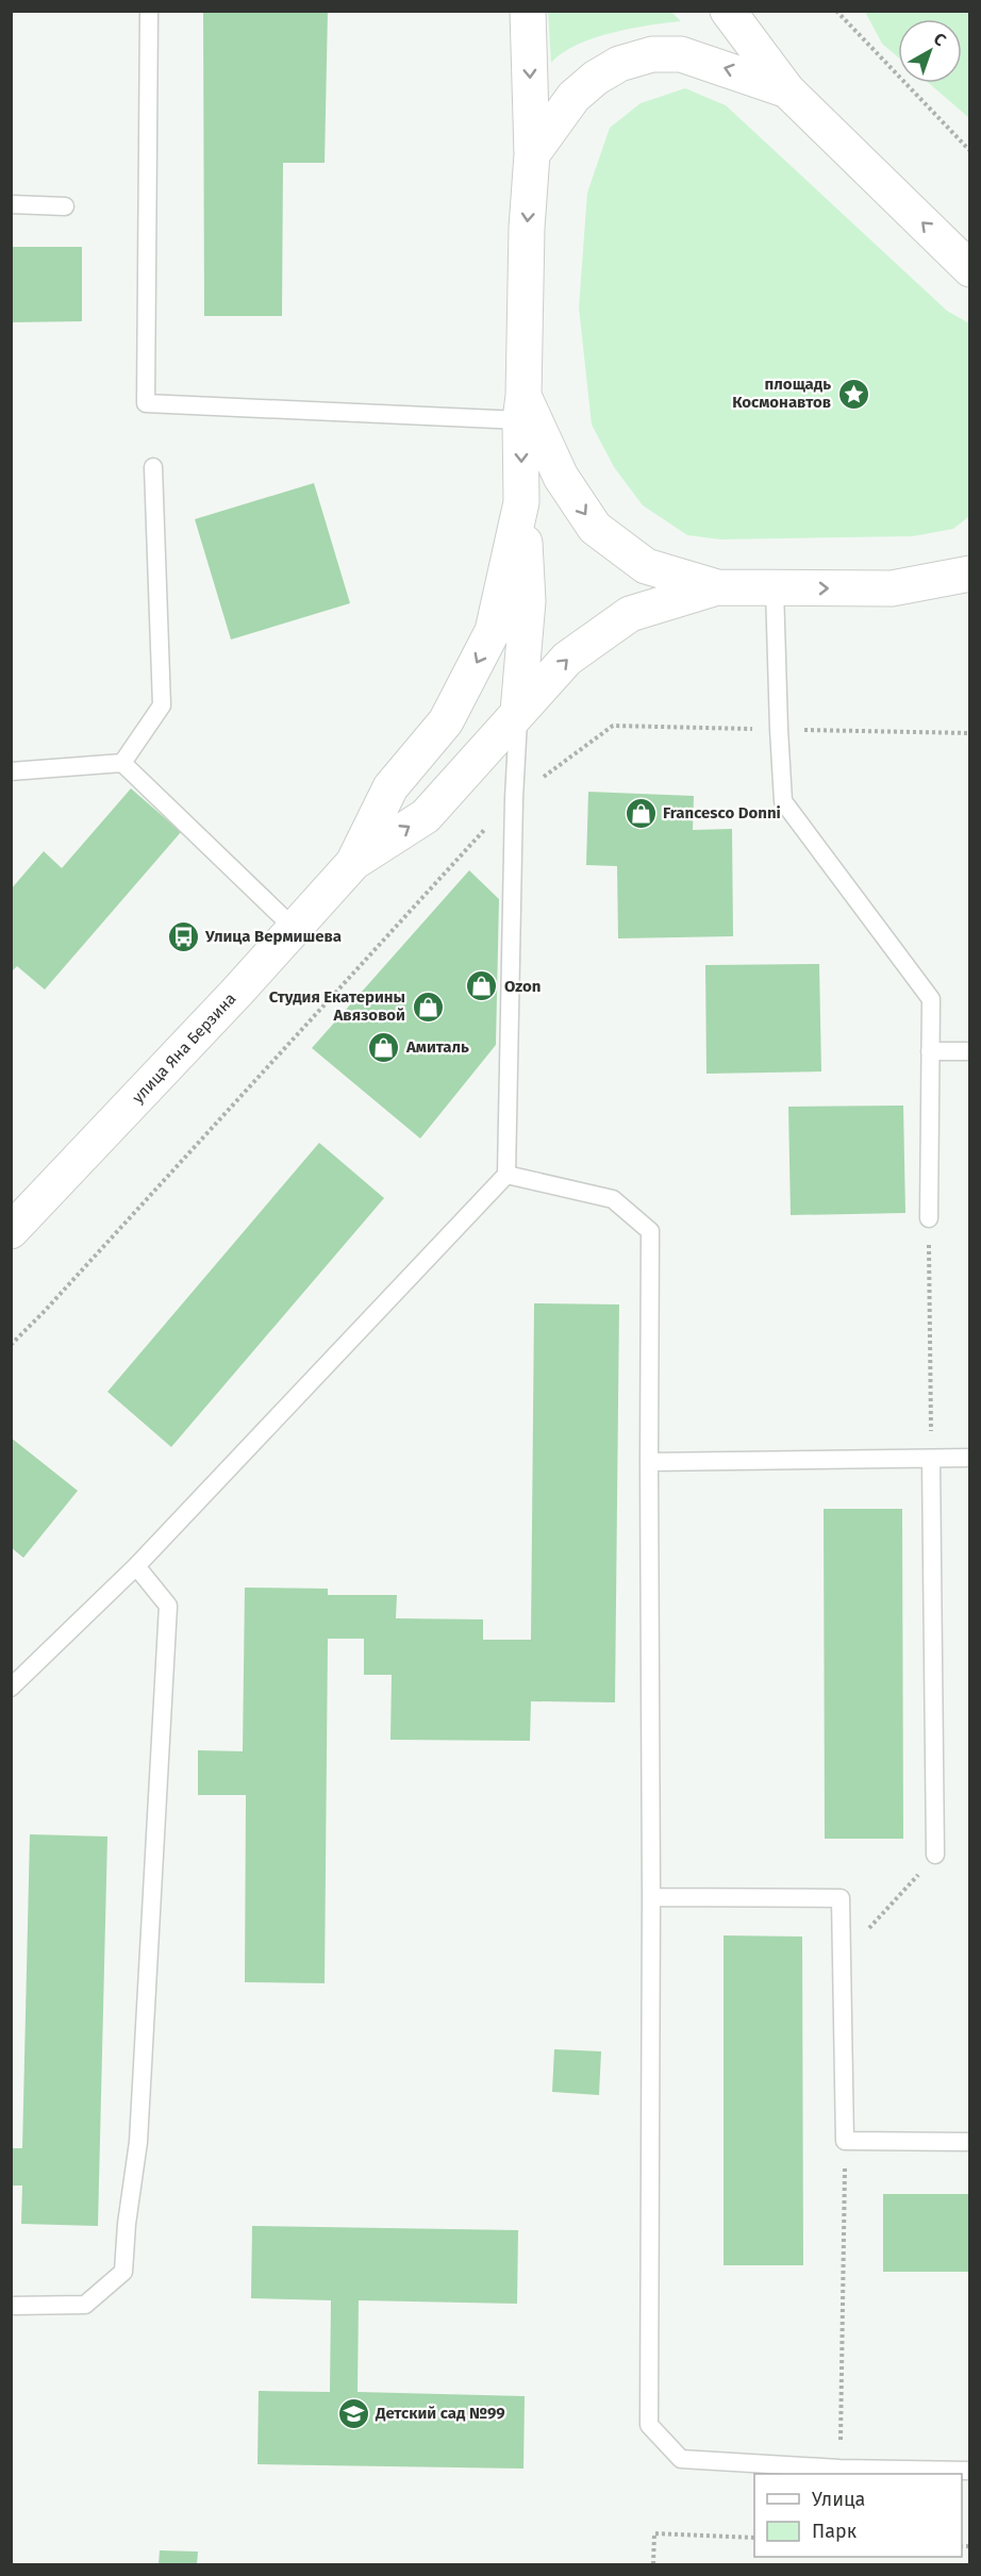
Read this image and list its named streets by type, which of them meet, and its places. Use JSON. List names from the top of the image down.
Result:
{
  "streets": {
    "main road": ["улица Яна Берзина"]
  },
  "places": {
    "place": ["площадь Космонавтов"],
    "shop": [
      "Francesco Donni",
      "Ozon",
      "Студия Екатерины Авязовой",
      "Амиталь"
    ],
    "bus stop": ["Улица Вермишева"],
    "school or university": ["Детский сад №99"]
  },
  "legend": ["Улица", "Парк"],
  "north": "top right"
}
